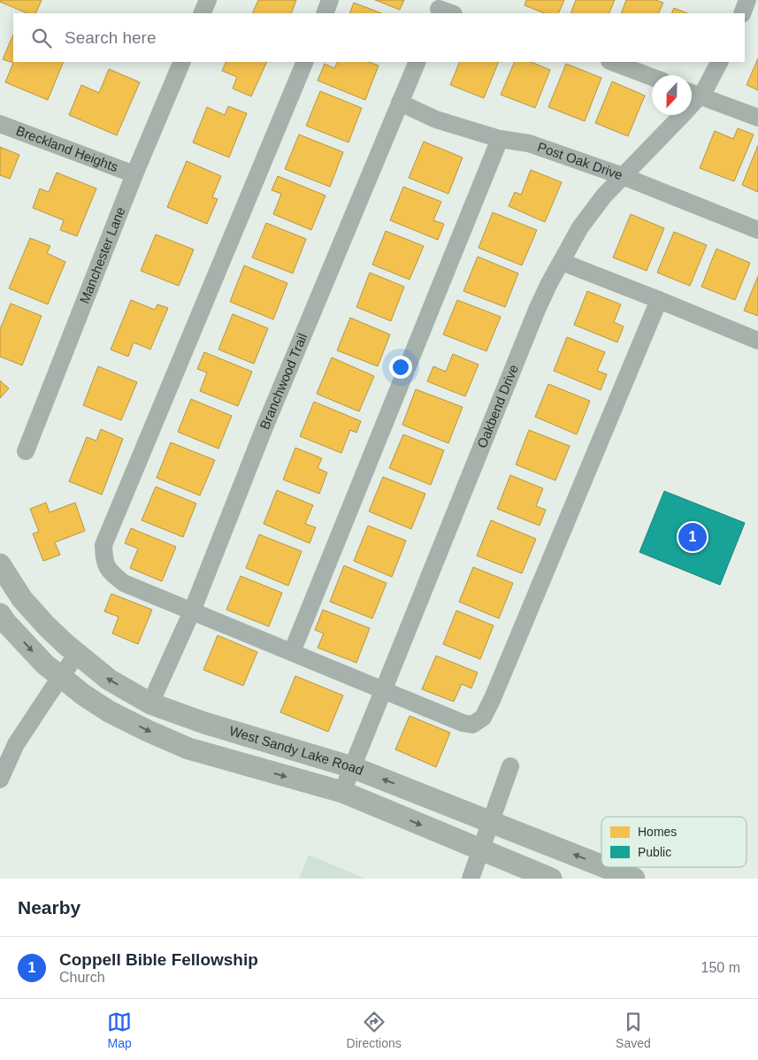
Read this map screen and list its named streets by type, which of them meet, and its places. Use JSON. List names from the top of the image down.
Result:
{
  "streets": {
    "main road": ["West Sandy Lake Road"],
    "street": [
      "Breckland Heights",
      "Post Oak Drive",
      "Manchester Lane",
      "Branchwood Trail",
      "Oakbend Drive"
    ]
  },
  "crossings": [
    ["Breckland Heights", "Manchester Lane"],
    ["Post Oak Drive", "Branchwood Trail"],
    ["Post Oak Drive", "Oakbend Drive"],
    ["Branchwood Trail", "West Sandy Lake Road"],
    ["Oakbend Drive", "West Sandy Lake Road"]
  ],
  "legend": ["Homes", "Public"],
  "north": "bottom",
  "page": {
    "search": "Search here",
    "pins": "1",
    "heading": "Nearby",
    "list": [
      {
        "mark": "1",
        "name": "Coppell Bible Fellowship",
        "note": "Church",
        "value": "150 m"
      }
    ],
    "nav": ["Map", "Directions", "Saved"]
  }
}
